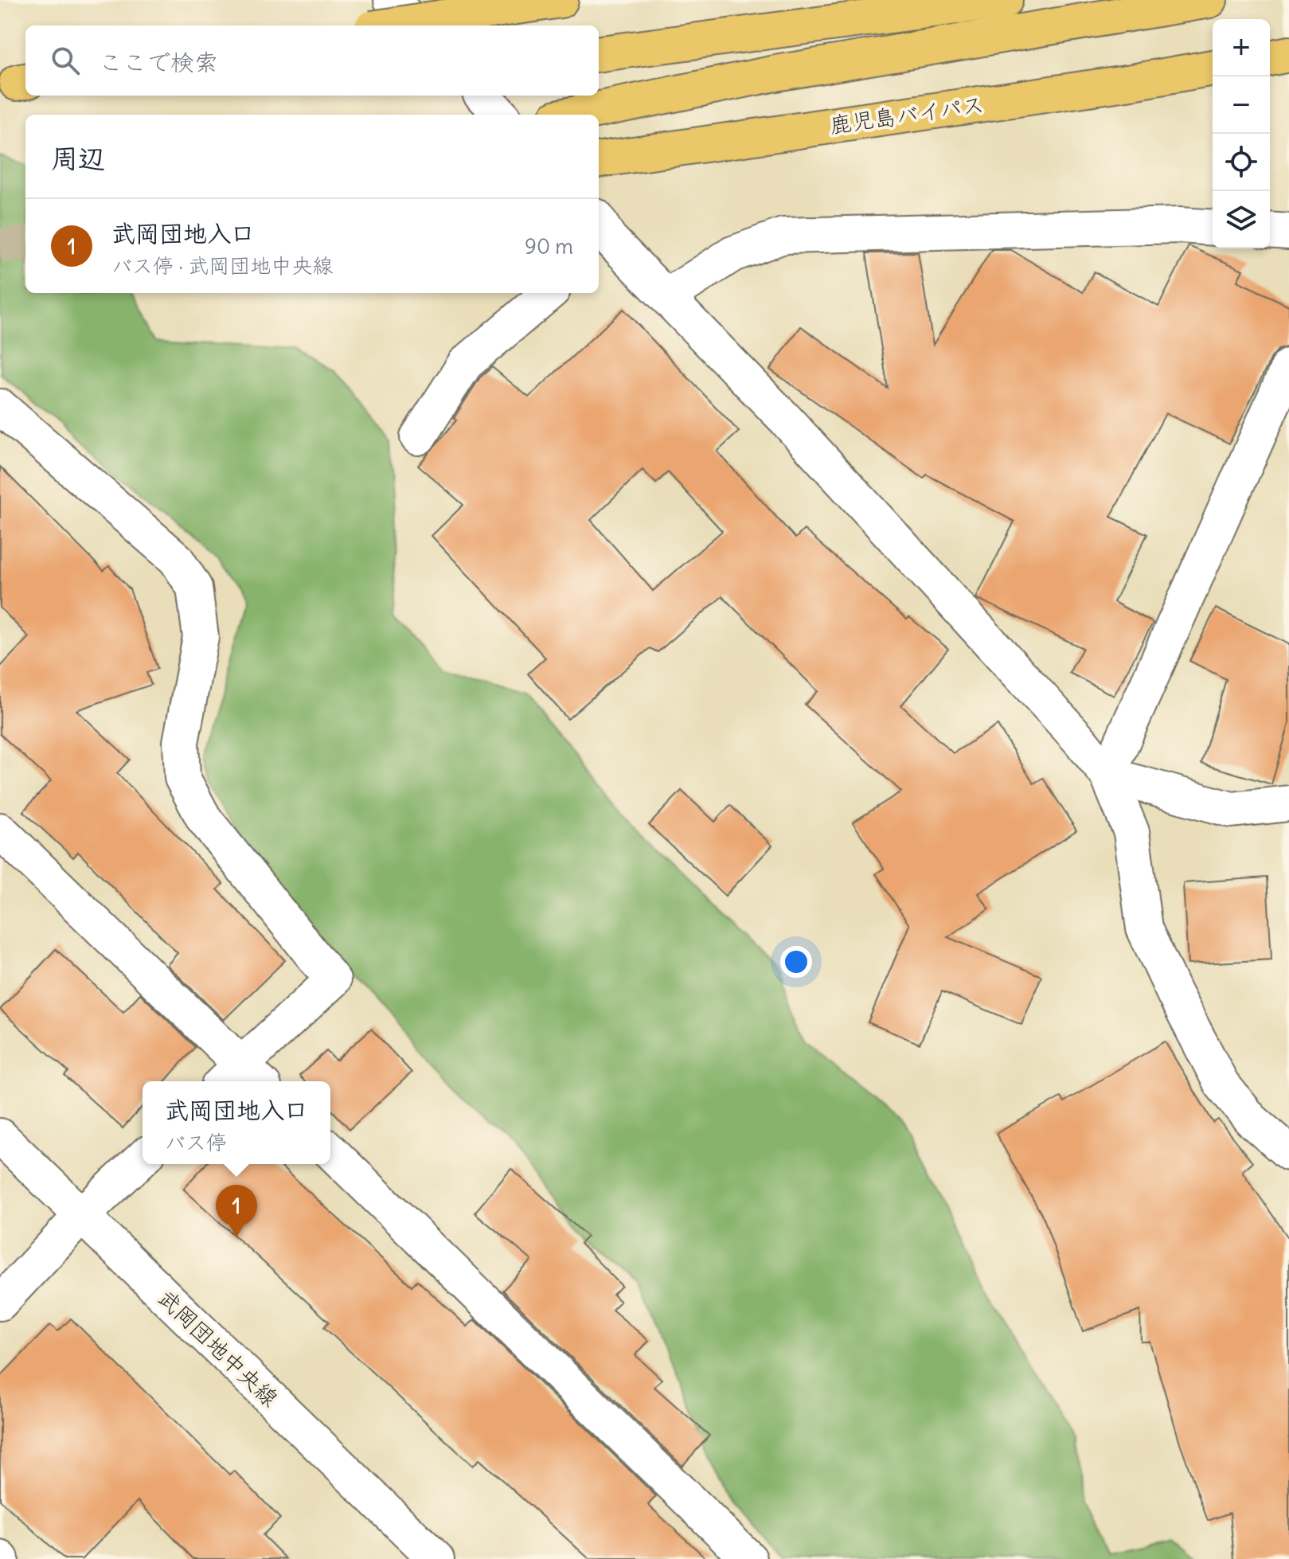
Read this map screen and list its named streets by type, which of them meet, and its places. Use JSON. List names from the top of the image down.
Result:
{
  "streets": {
    "highway": ["鹿児島バイパス"],
    "street": ["武岡団地中央線"]
  },
  "page": {
    "map_buttons": ["+", "−"],
    "search": "ここで検索",
    "heading": "周辺",
    "list": [
      {
        "mark": "1",
        "name": "武岡団地入口",
        "note": "バス停 · 武岡団地中央線",
        "value": "90 m"
      }
    ],
    "popup": ["武岡団地入口", "バス停"],
    "pins": "1"
  }
}
